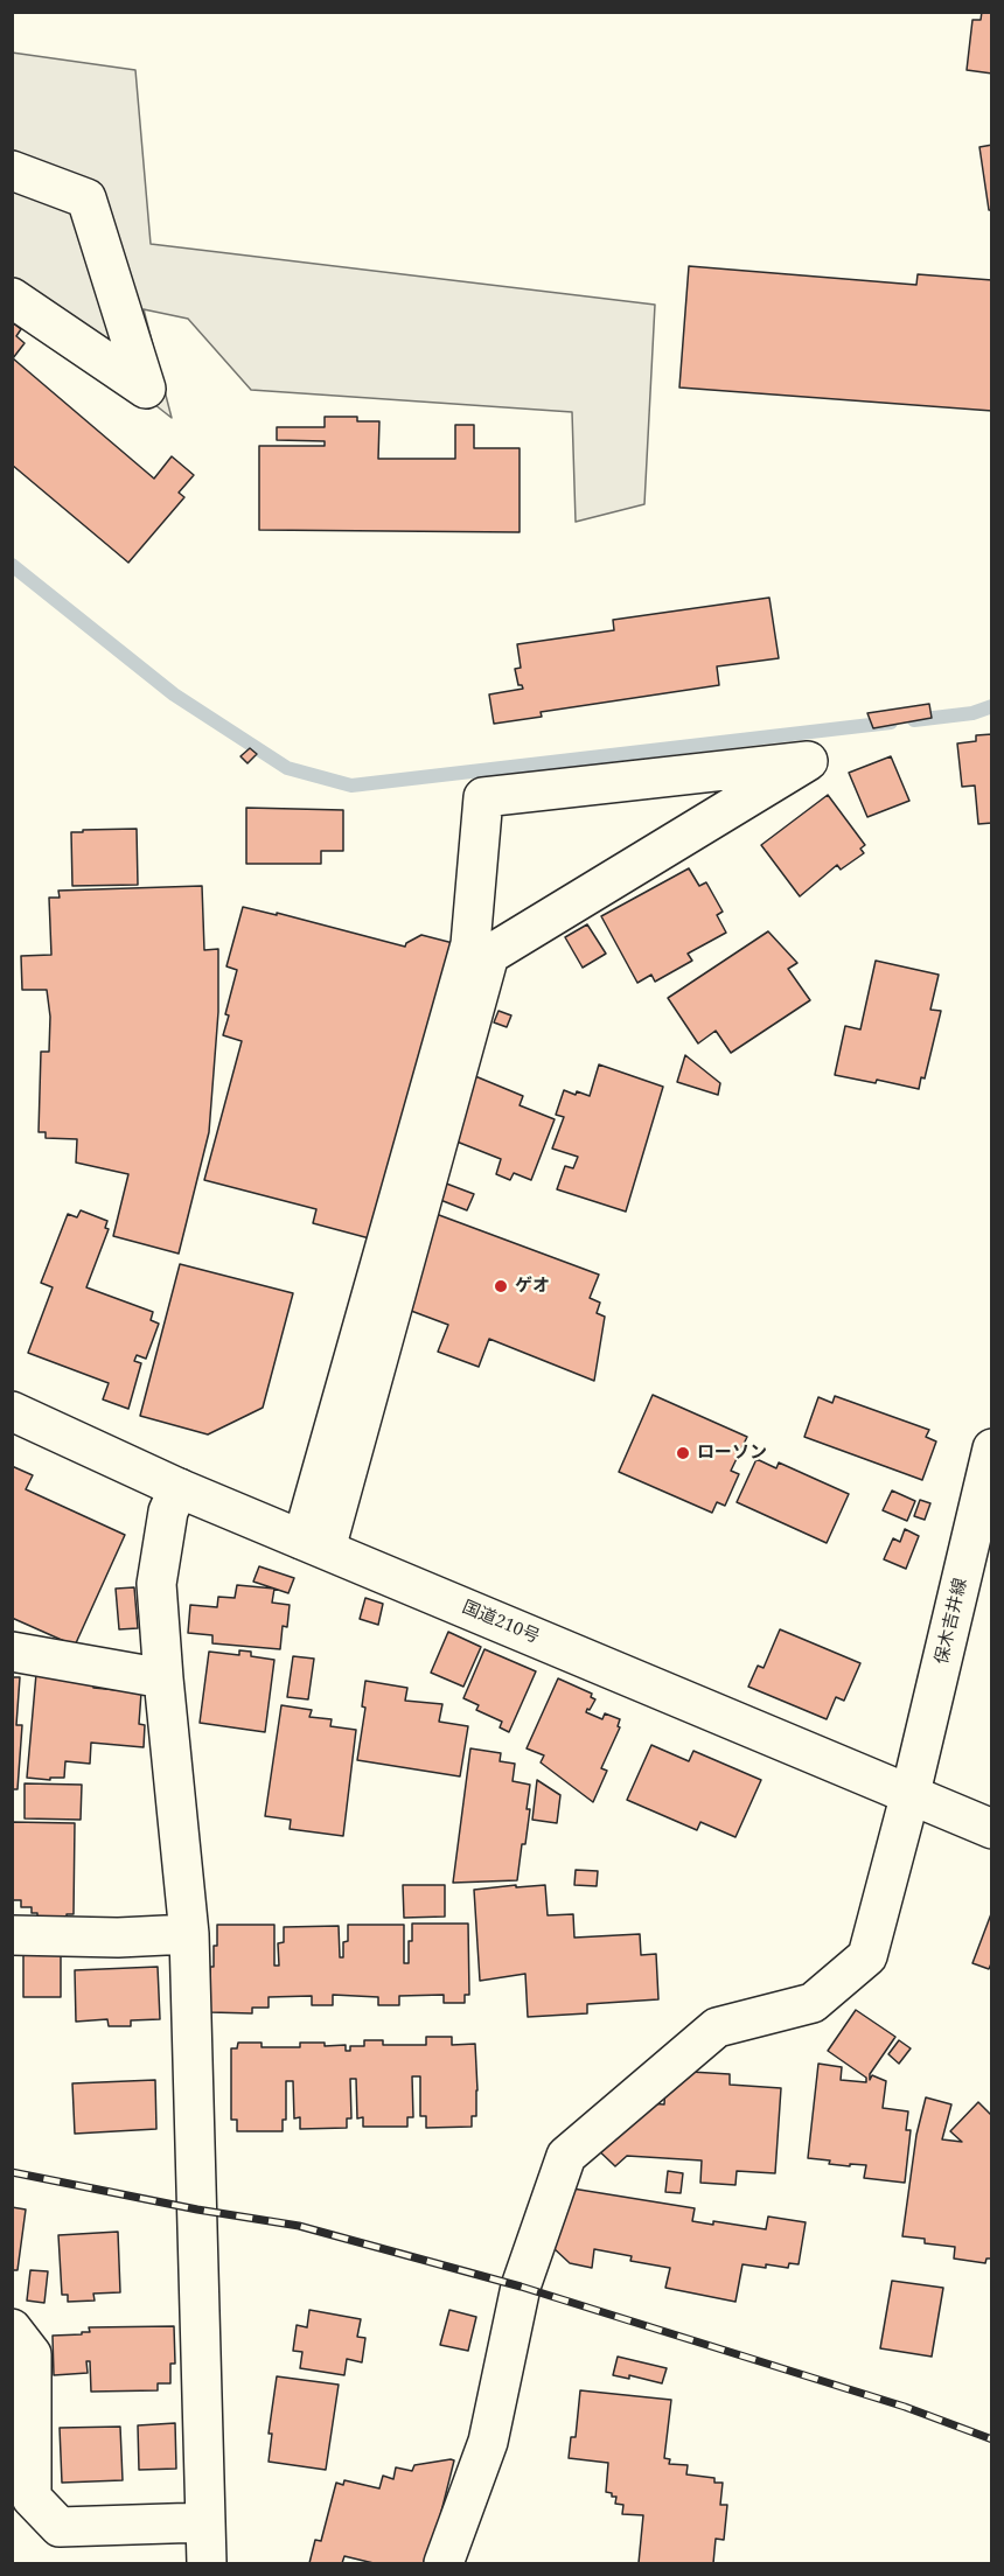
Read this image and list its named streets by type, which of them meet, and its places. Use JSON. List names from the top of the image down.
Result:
{
  "streets": {
    "main road": ["保木吉井線", "国道210号"]
  },
  "crossings": [
    ["保木吉井線", "国道210号"]
  ],
  "places": ["ゲオ", "ローソン"]
}
